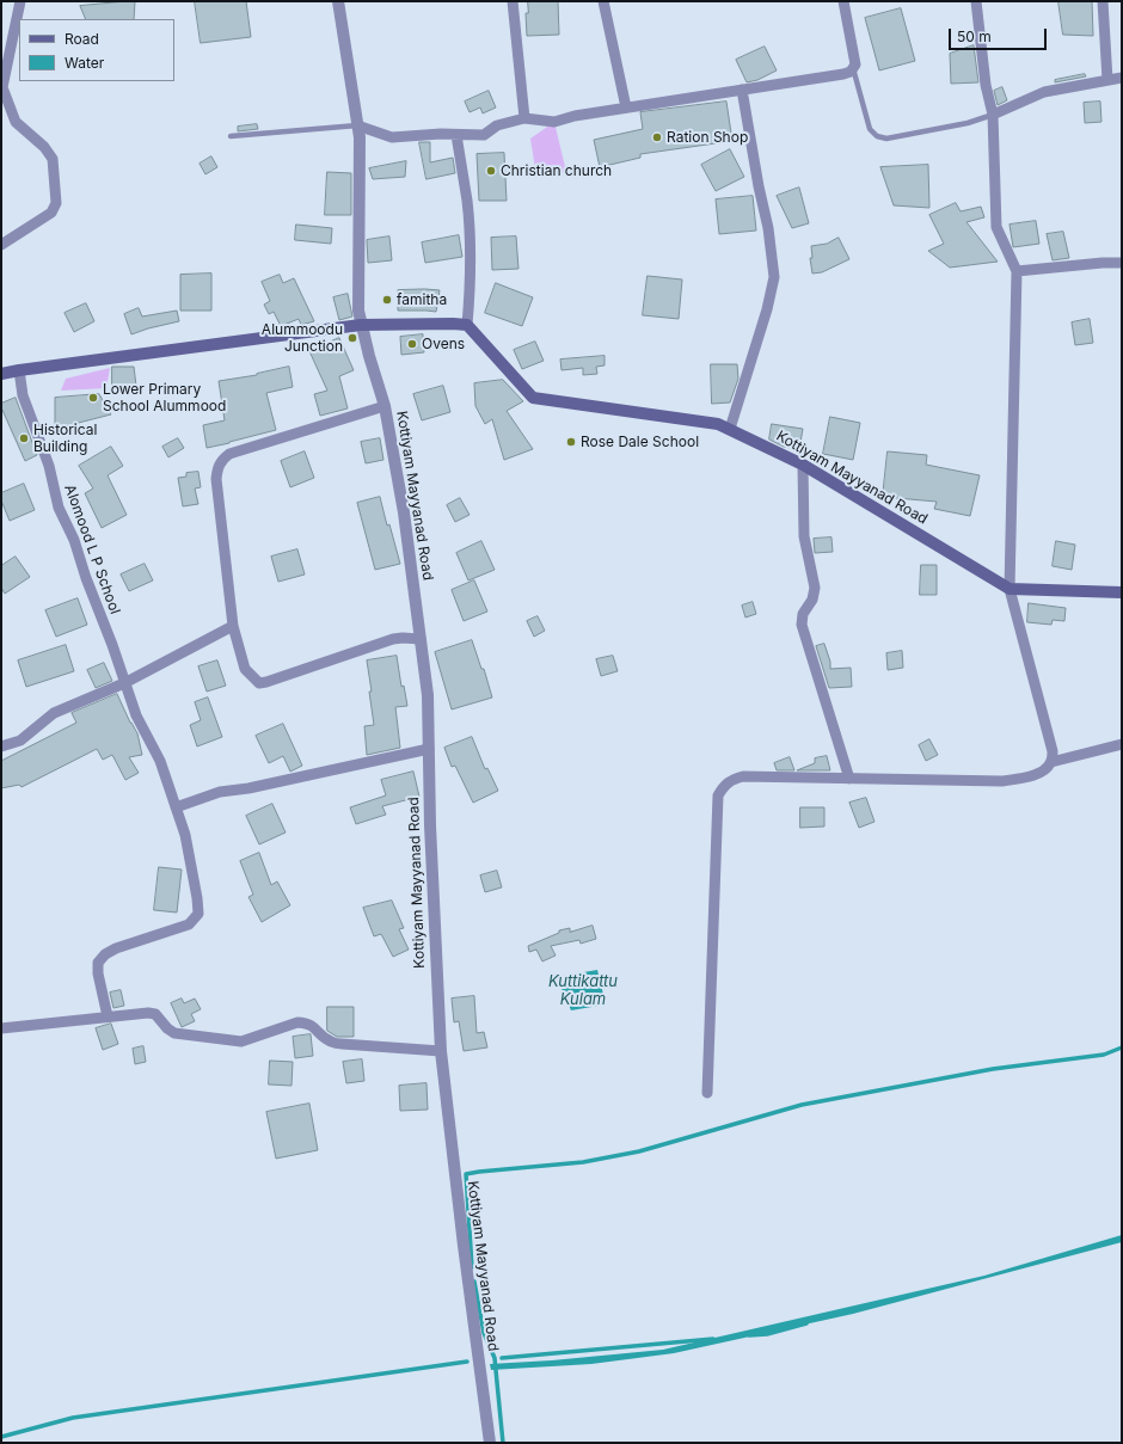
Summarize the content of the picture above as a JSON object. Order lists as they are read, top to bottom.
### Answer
{
  "streets": {
    "main road": ["Kottiyam Mayyanad Road"],
    "street": ["Alomood L P School"]
  },
  "water": ["Kuttikattu Kulam"],
  "places": [
    "Ration Shop",
    "Christian church",
    "famitha",
    "Alummoodu Junction",
    "Ovens",
    "Lower Primary School Alummood",
    "Historical Building",
    "Rose Dale School"
  ],
  "legend": ["Road", "Water"],
  "scale_bar": "50 m"
}
